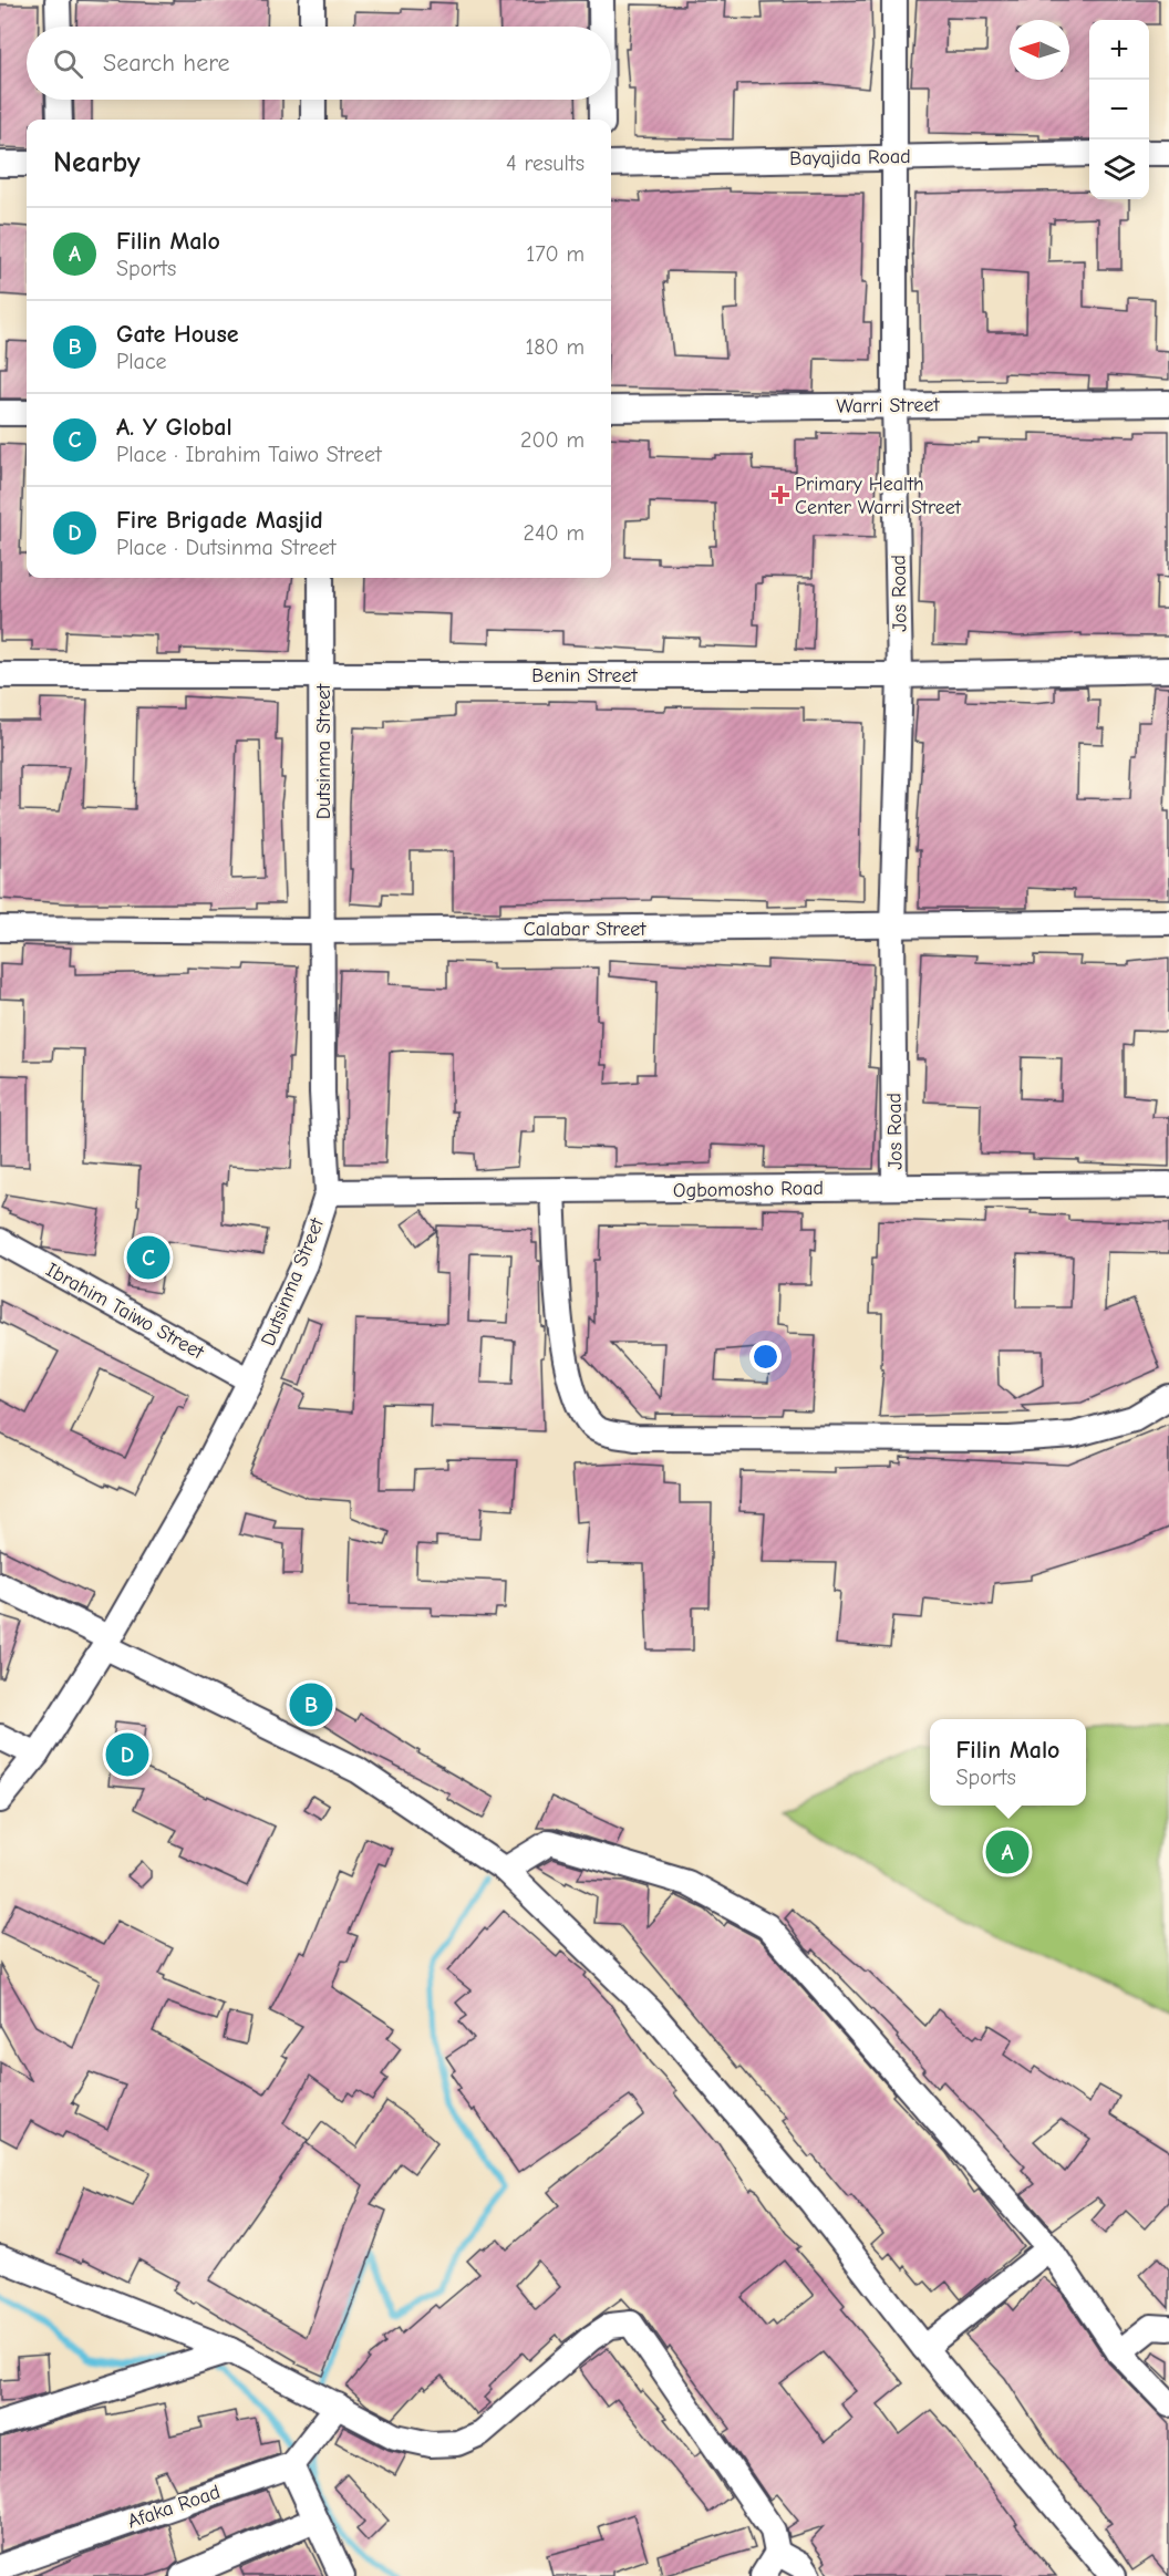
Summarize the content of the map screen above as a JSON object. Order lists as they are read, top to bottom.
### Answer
{
  "streets": {
    "street": [
      "Bayajida Road",
      "Warri Street",
      "Jos Road",
      "Benin Street",
      "Dutsinma Street",
      "Calabar Street",
      "Ogbomosho Road",
      "Ibrahim Taiwo Street",
      "Afaka Road"
    ]
  },
  "crossings": [
    ["Bayajida Road", "Jos Road"],
    ["Warri Street", "Jos Road"],
    ["Jos Road", "Benin Street"],
    ["Jos Road", "Calabar Street"],
    ["Jos Road", "Ogbomosho Road"],
    ["Benin Street", "Dutsinma Street"],
    ["Dutsinma Street", "Calabar Street"],
    ["Dutsinma Street", "Ogbomosho Road"],
    ["Dutsinma Street", "Ibrahim Taiwo Street"]
  ],
  "places": {
    "health": ["Primary Health Center Warri Street"]
  },
  "north": "left",
  "page": {
    "map_buttons": ["+", "−"],
    "search": "Search here",
    "heading": ["Nearby", "4 results"],
    "list": [
      {
        "mark": "A",
        "name": "Filin Malo",
        "note": "Sports",
        "value": "170 m"
      },
      {
        "mark": "B",
        "name": "Gate House",
        "note": "Place",
        "value": "180 m"
      },
      {
        "mark": "C",
        "name": "A. Y Global",
        "note": "Place · Ibrahim Taiwo Street",
        "value": "200 m"
      },
      {
        "mark": "D",
        "name": "Fire Brigade Masjid",
        "note": "Place · Dutsinma Street",
        "value": "240 m"
      }
    ],
    "pins": [
      "C",
      "B",
      "D",
      "A"
    ],
    "popup": ["Filin Malo", "Sports"]
  }
}
